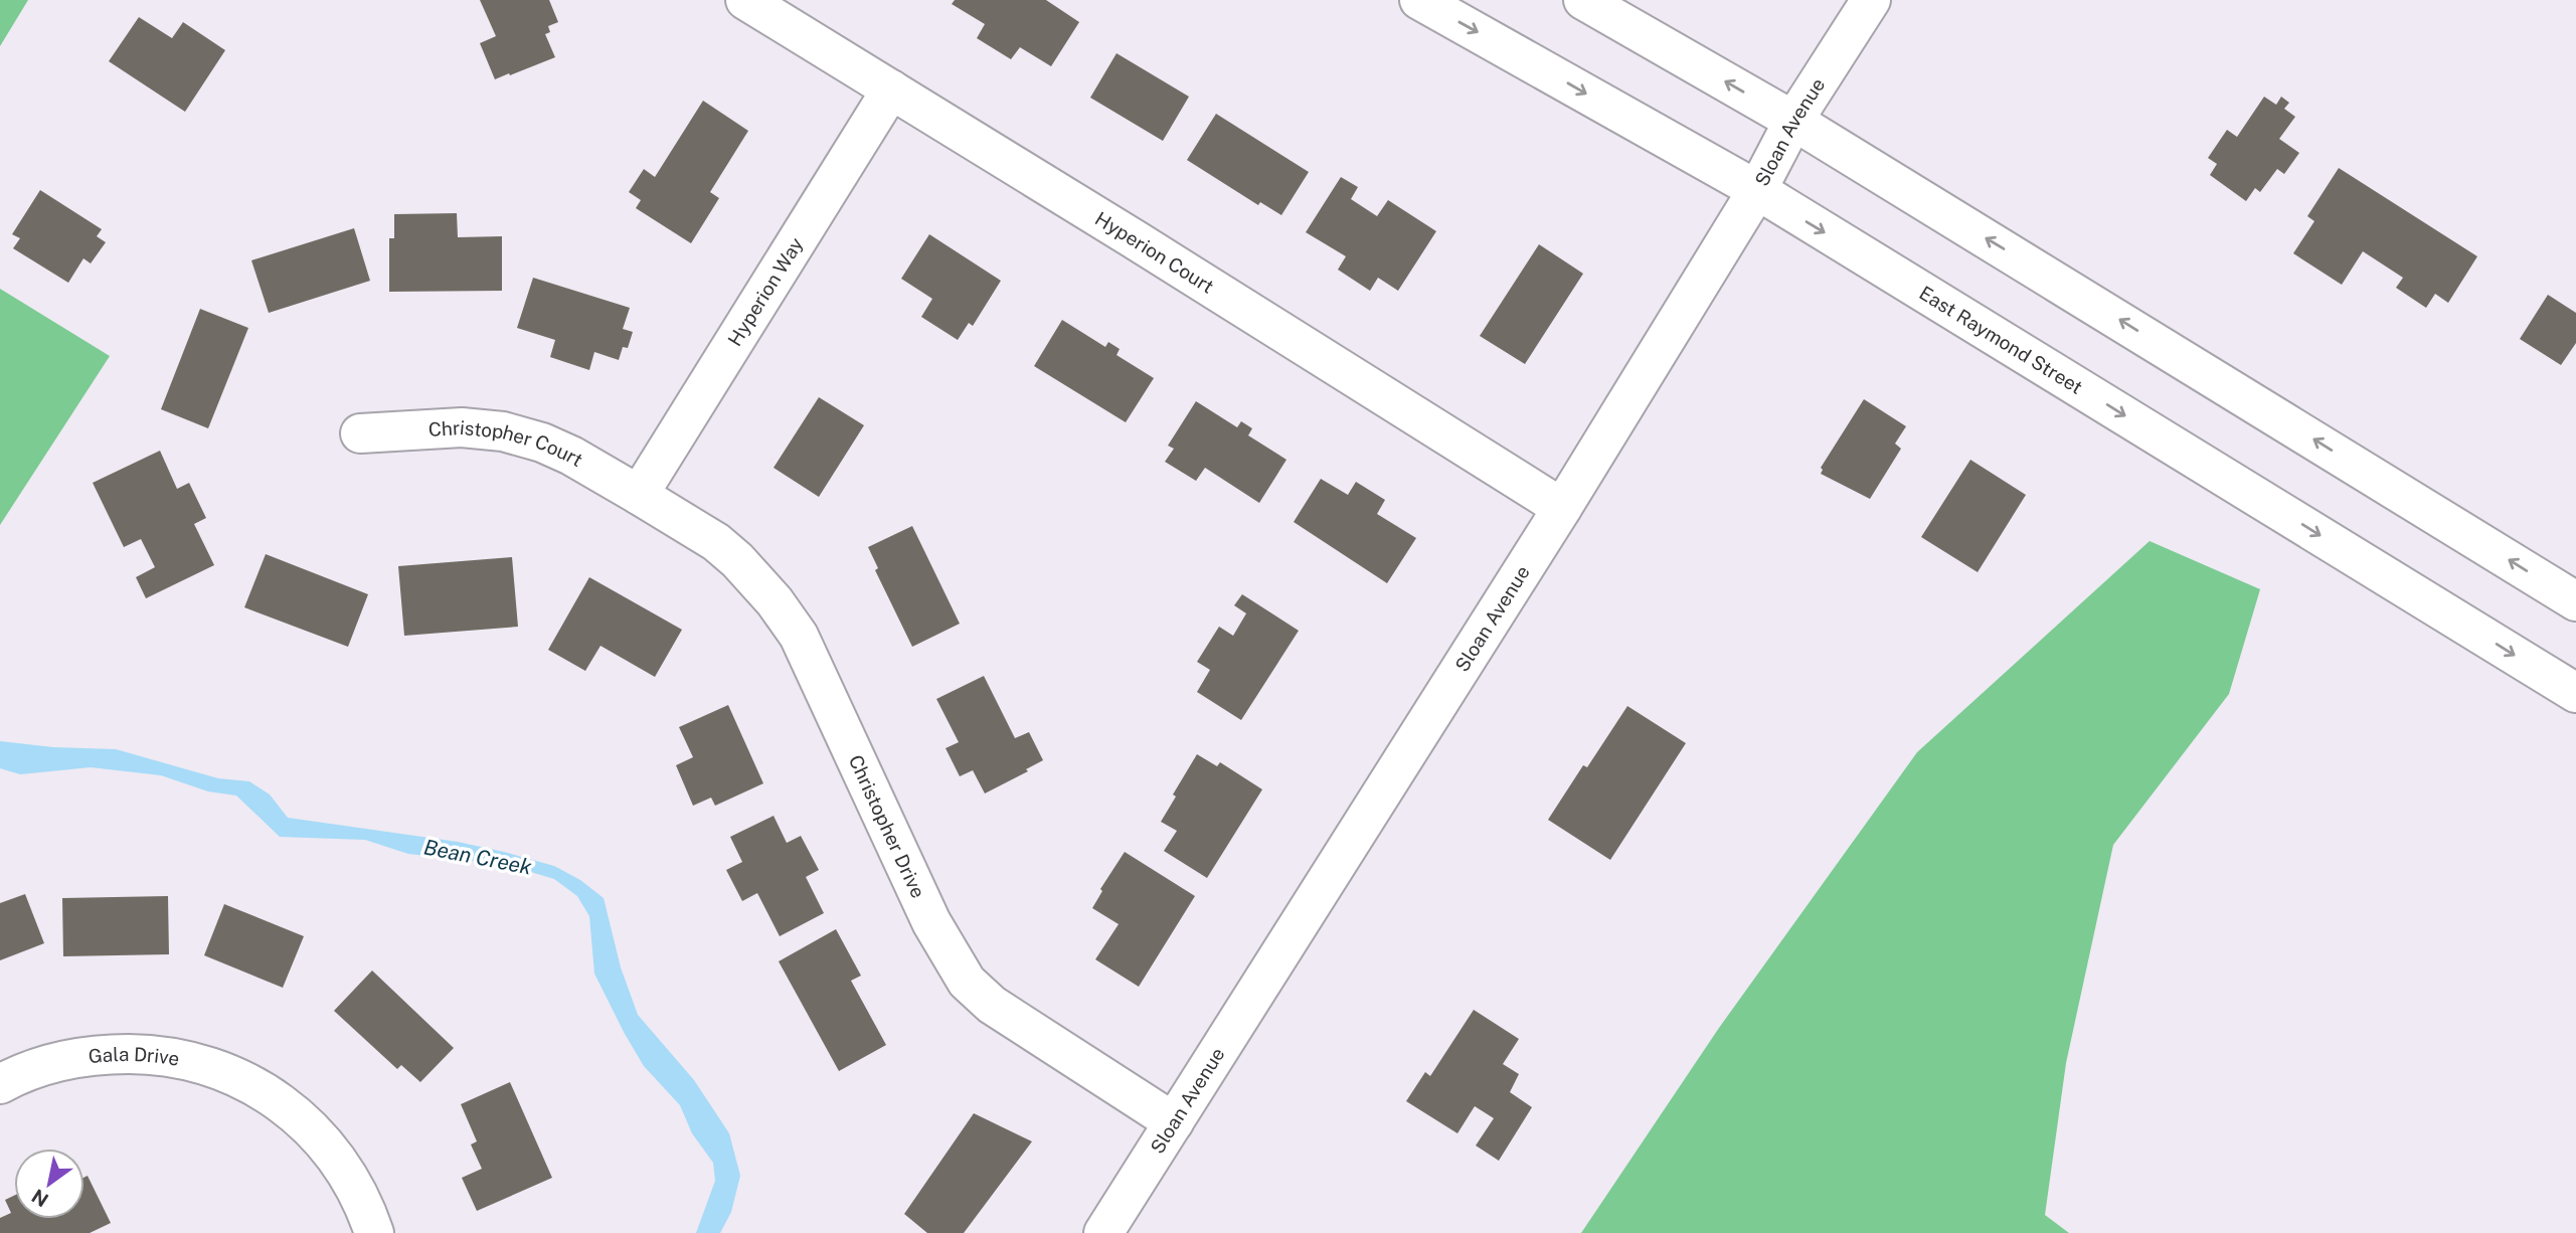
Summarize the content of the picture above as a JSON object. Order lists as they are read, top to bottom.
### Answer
{
  "streets": {
    "street": [
      "Sloan Avenue",
      "Hyperion Court",
      "Hyperion Way",
      "East Raymond Street",
      "Christopher Court",
      "Christopher Drive",
      "Gala Drive"
    ]
  },
  "crossings": [
    ["Sloan Avenue", "Hyperion Court"],
    ["Sloan Avenue", "East Raymond Street"],
    ["Sloan Avenue", "Christopher Drive"],
    ["Hyperion Court", "Hyperion Way"],
    ["Hyperion Way", "Christopher Court"],
    ["Hyperion Way", "Christopher Drive"],
    ["Christopher Court", "Christopher Drive"]
  ],
  "water": ["Bean Creek"],
  "north": "bottom left"
}
